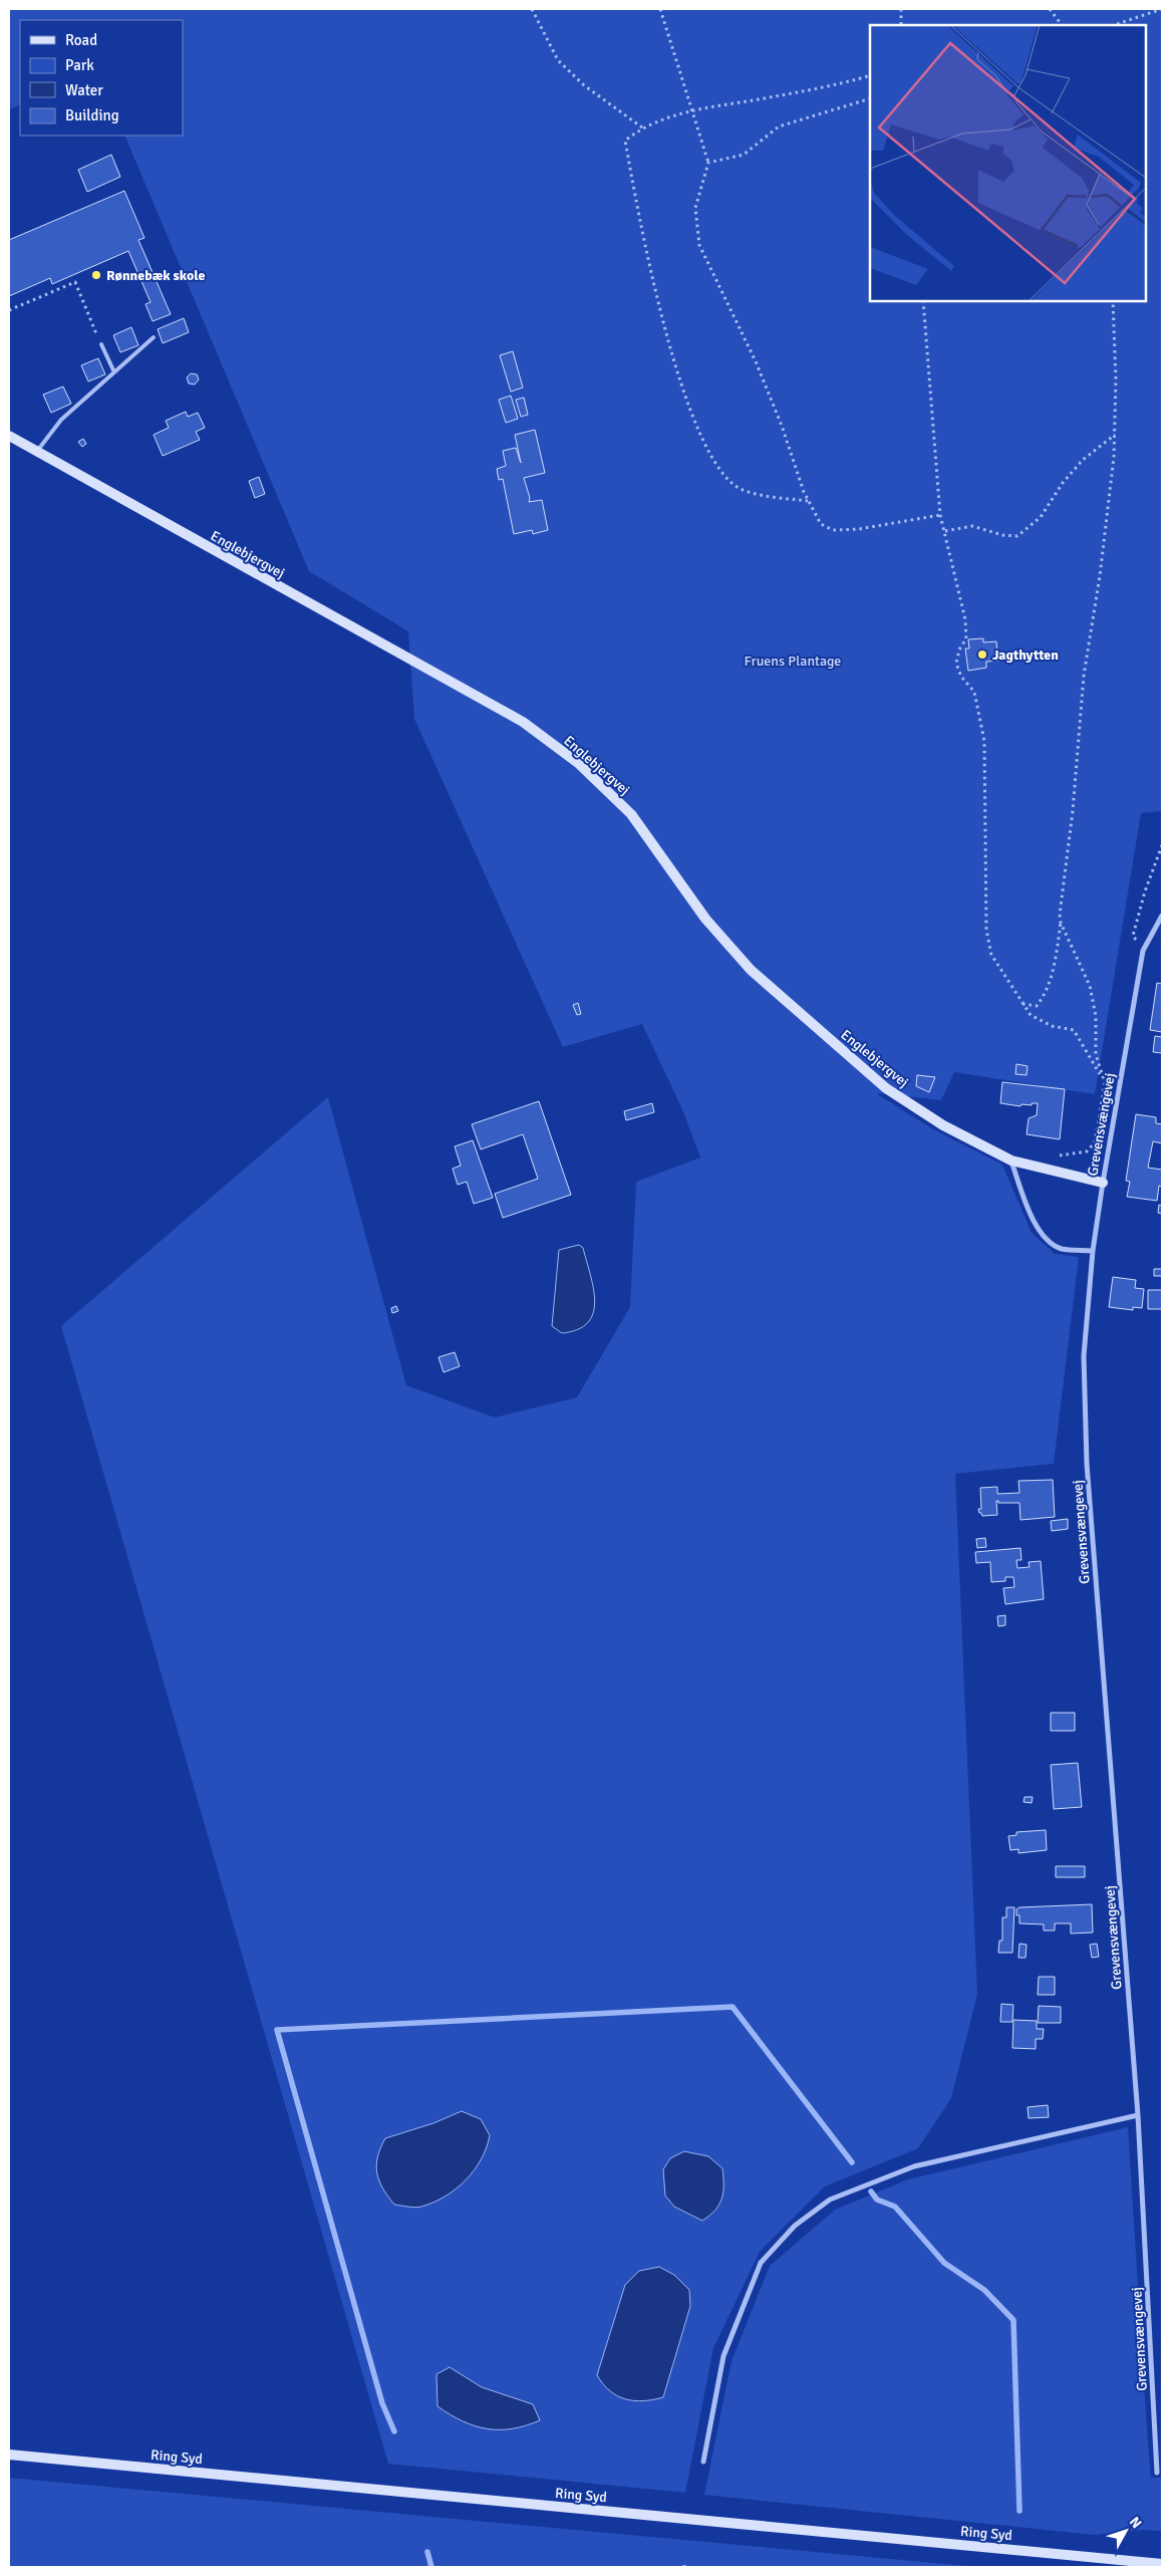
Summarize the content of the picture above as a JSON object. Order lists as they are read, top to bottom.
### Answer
{
  "streets": {
    "street": ["Englebjergvej", "Grevensvængevej", "Ring Syd"]
  },
  "crossings": [
    ["Englebjergvej", "Grevensvængevej"]
  ],
  "parks": ["Fruens Plantage"],
  "places": ["Rønnebæk skole", "Jagthytten"],
  "legend": [
    "Road",
    "Park",
    "Water",
    "Building"
  ],
  "north": "top right"
}
